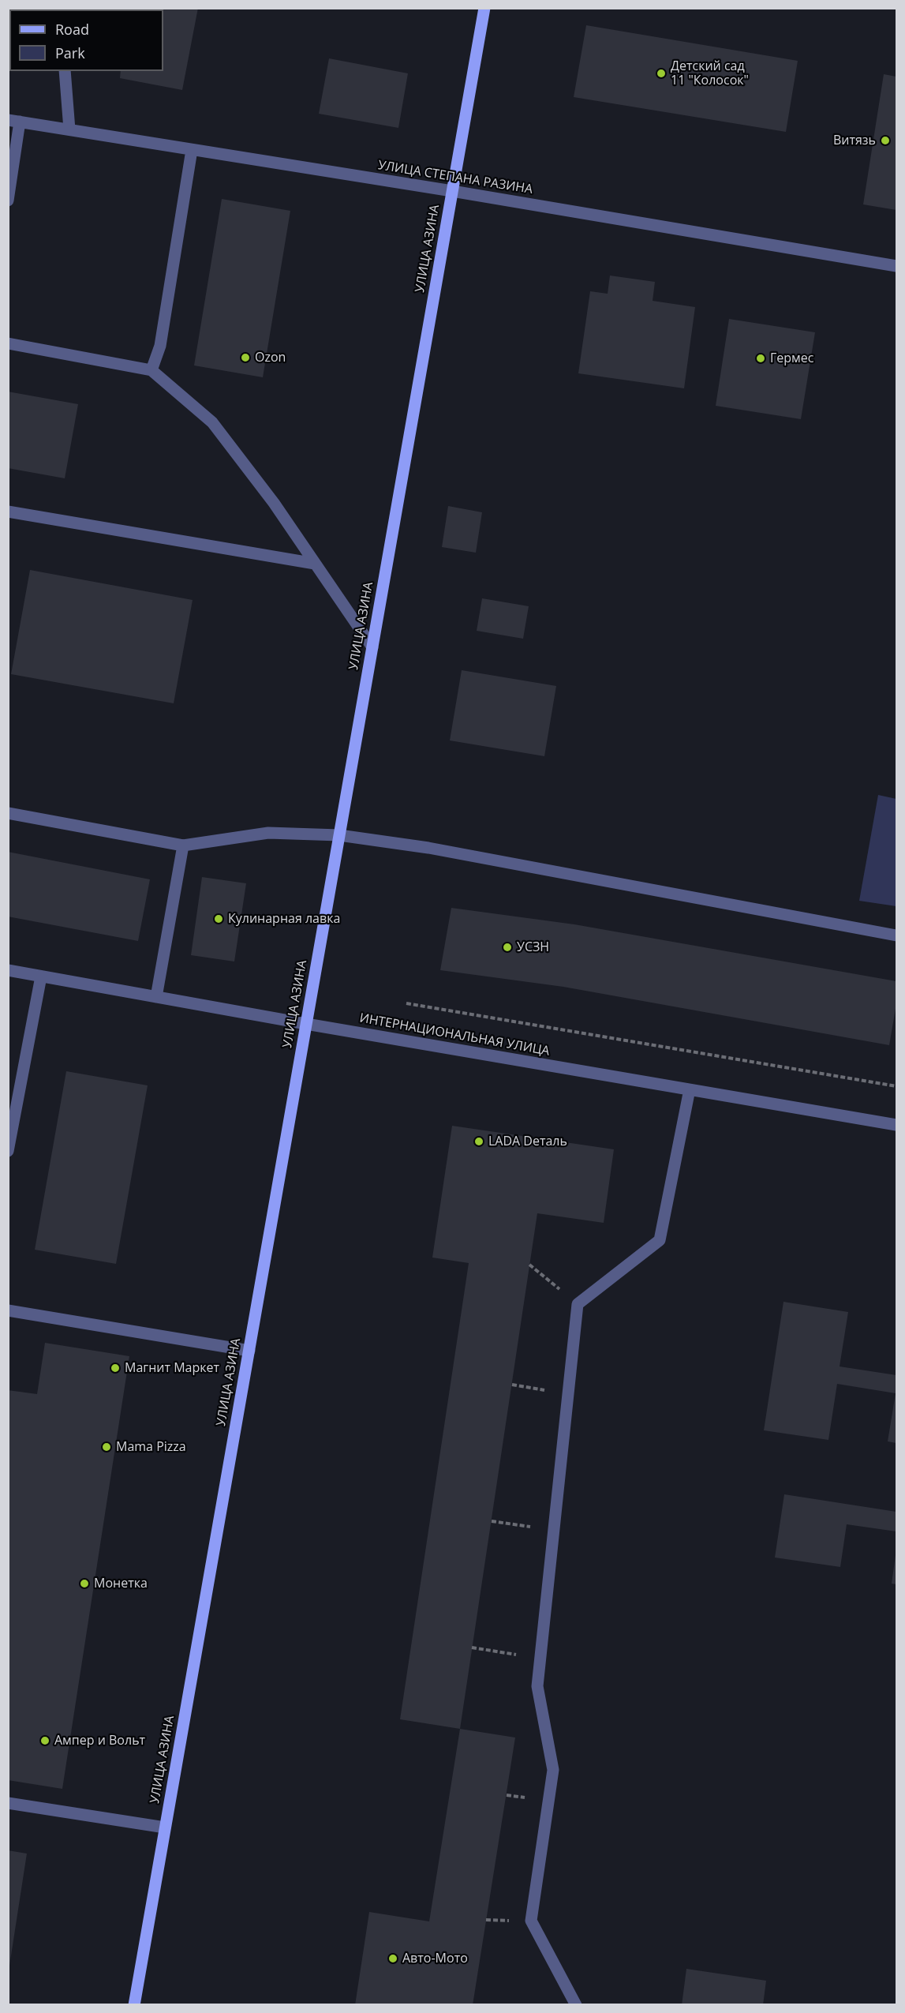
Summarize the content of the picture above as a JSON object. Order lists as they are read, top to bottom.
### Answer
{
  "streets": {
    "main road": ["УЛИЦА АЗИНА"],
    "street": ["УЛИЦА СТЕПАНА РАЗИНА", "ИНТЕРНАЦИОНАЛЬНАЯ УЛИЦА"]
  },
  "crossings": [
    ["УЛИЦА СТЕПАНА РАЗИНА", "УЛИЦА АЗИНА"],
    ["УЛИЦА АЗИНА", "ИНТЕРНАЦИОНАЛЬНАЯ УЛИЦА"]
  ],
  "places": [
    "Детский сад 11 \"Колосок\"",
    "Витязь",
    "Ozon",
    "Гермес",
    "Кулинарная лавка",
    "УСЗН",
    "LADA Dеталь",
    "Магнит Маркет",
    "Mama Pizza",
    "Монетка",
    "Ампер и Вольт",
    "Авто-Мото"
  ],
  "legend": ["Road", "Park"]
}
